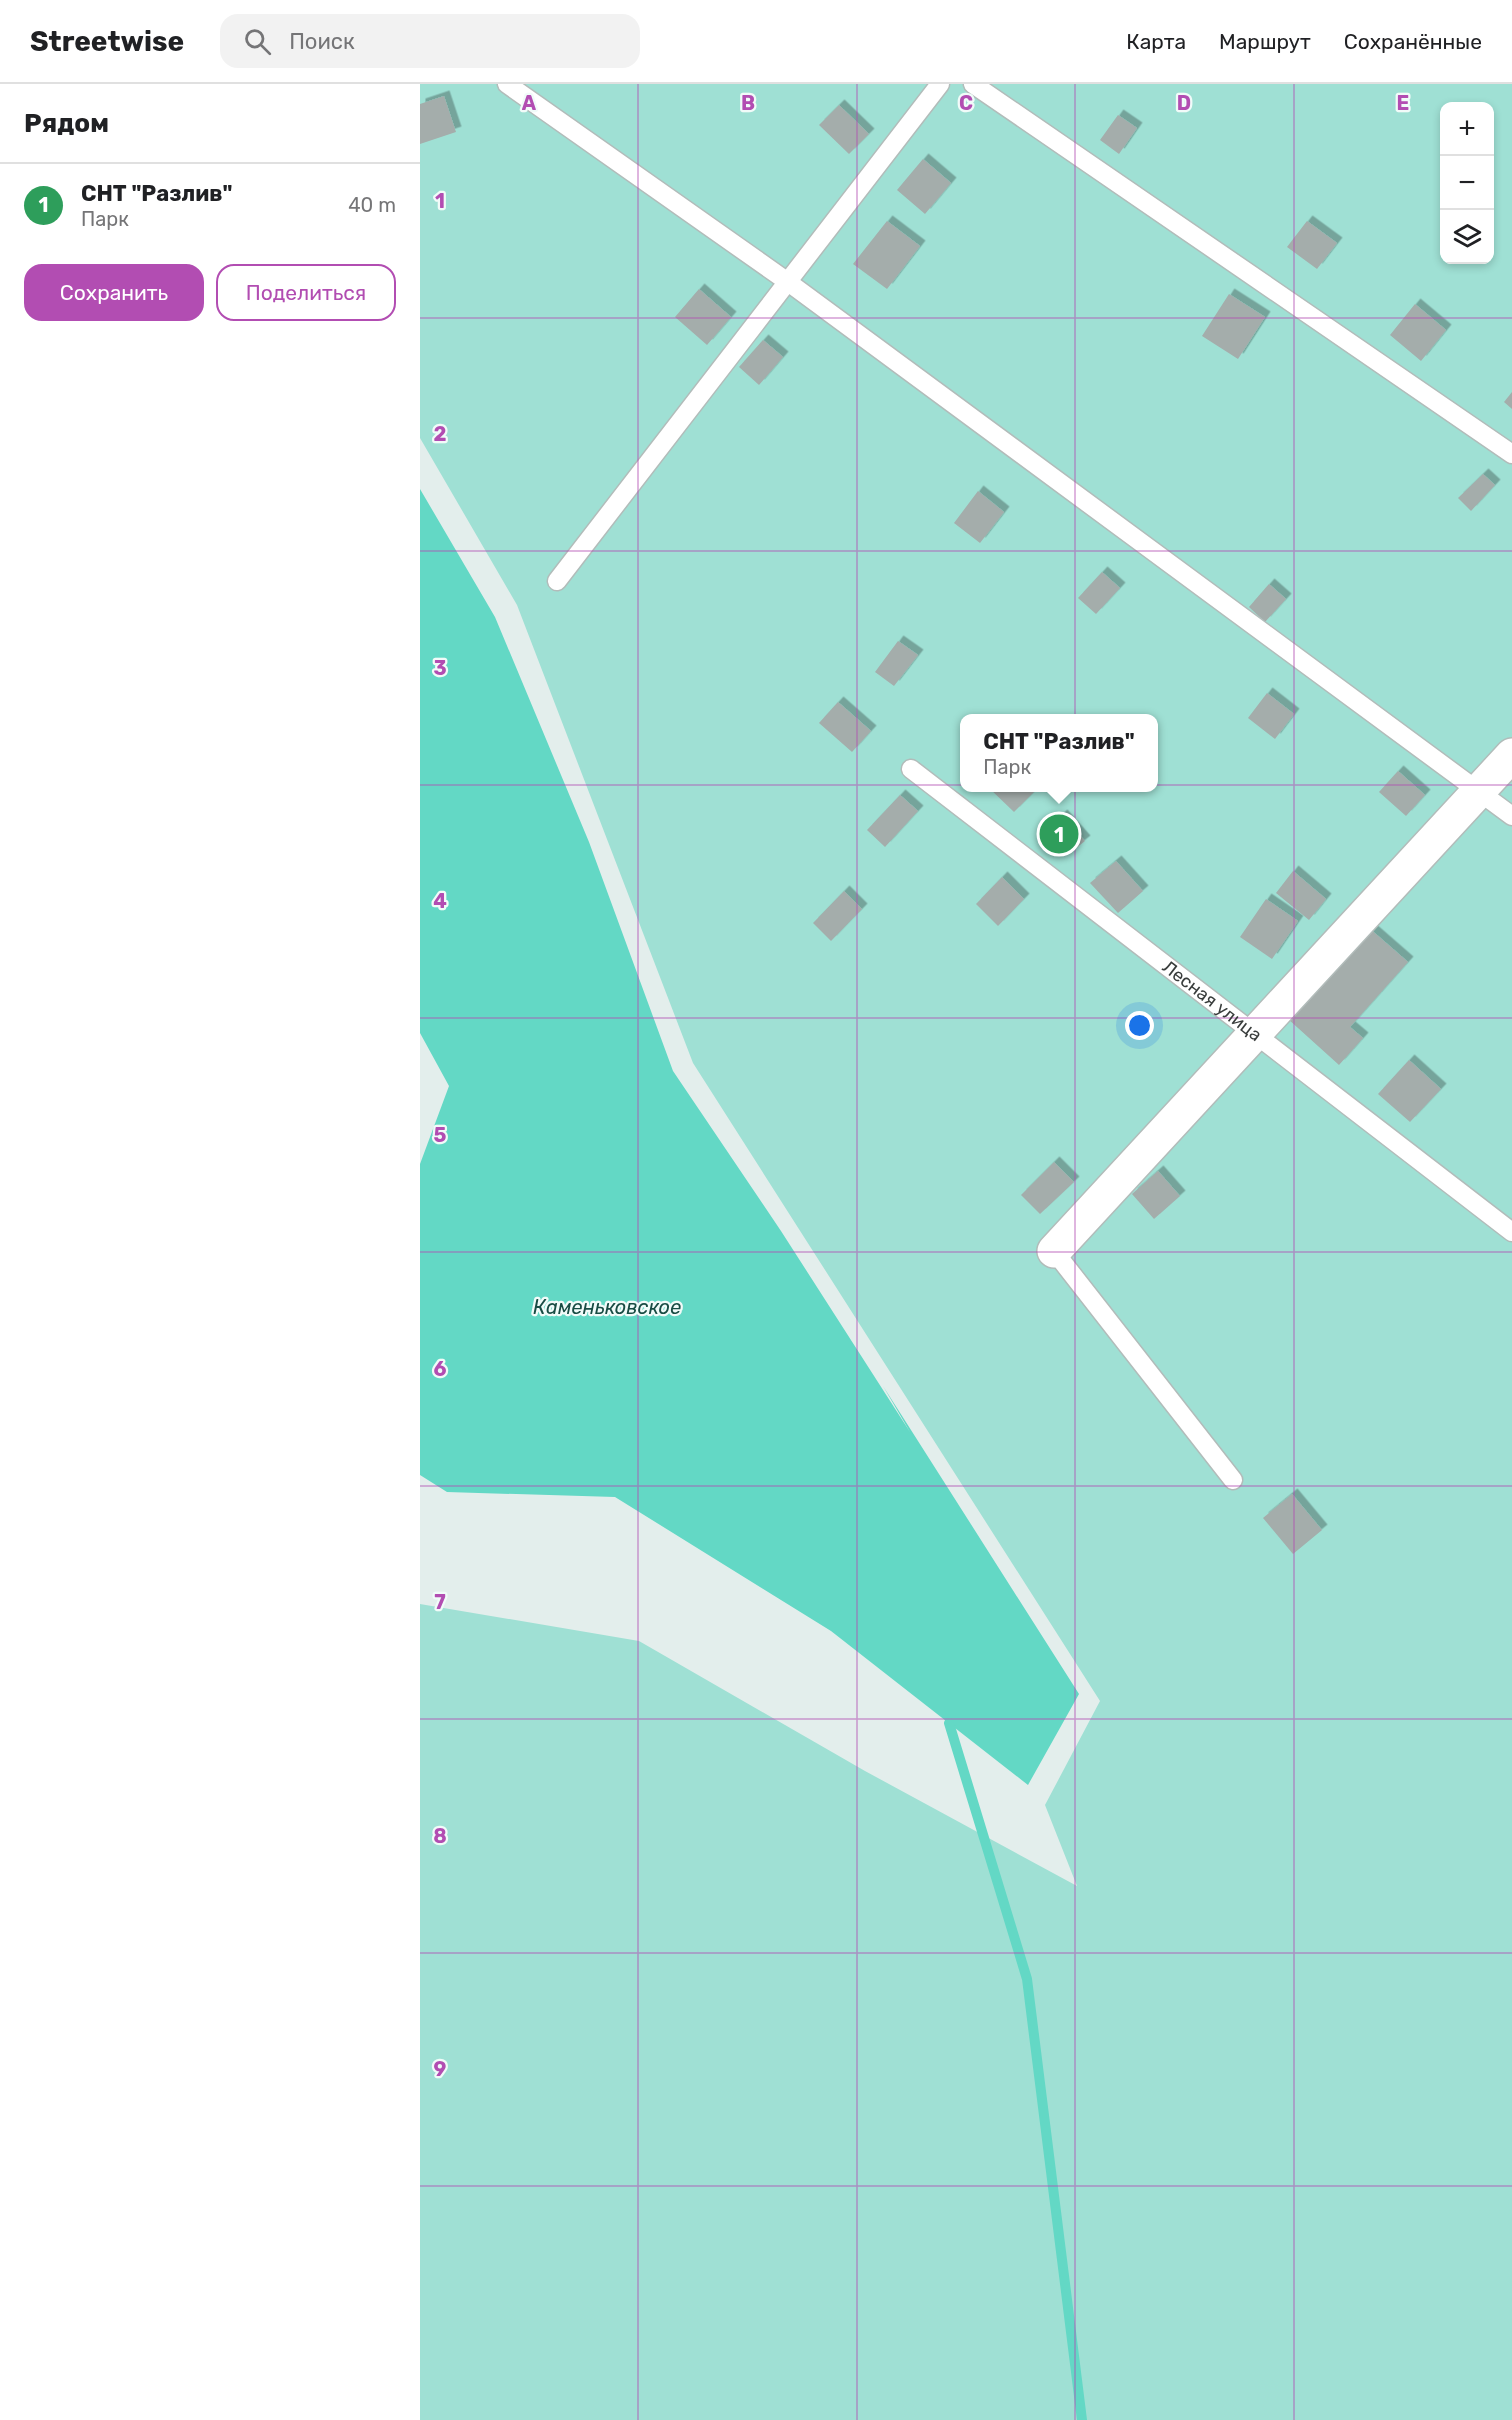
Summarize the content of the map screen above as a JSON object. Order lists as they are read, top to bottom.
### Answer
{
  "streets": {
    "lane": ["Лесная улица"]
  },
  "water": ["Каменьковское"],
  "page": {
    "header": "Streetwise",
    "search": "Поиск",
    "nav": ["Карта", "Маршрут", "Сохранённые"],
    "heading": "Рядом",
    "map_buttons": ["+", "−"],
    "list": [
      {
        "mark": "1",
        "name": "СНТ \"Разлив\"",
        "note": "Парк",
        "value": "40 m"
      }
    ],
    "buttons": ["Сохранить", "Поделиться"],
    "popup": ["СНТ \"Разлив\"", "Парк"],
    "pins": "1"
  },
  "grid": {
    "columns": [
      "A",
      "B",
      "C",
      "D",
      "E"
    ],
    "rows": [
      "1",
      "2",
      "3",
      "4",
      "5",
      "6",
      "7",
      "8",
      "9"
    ]
  }
}
